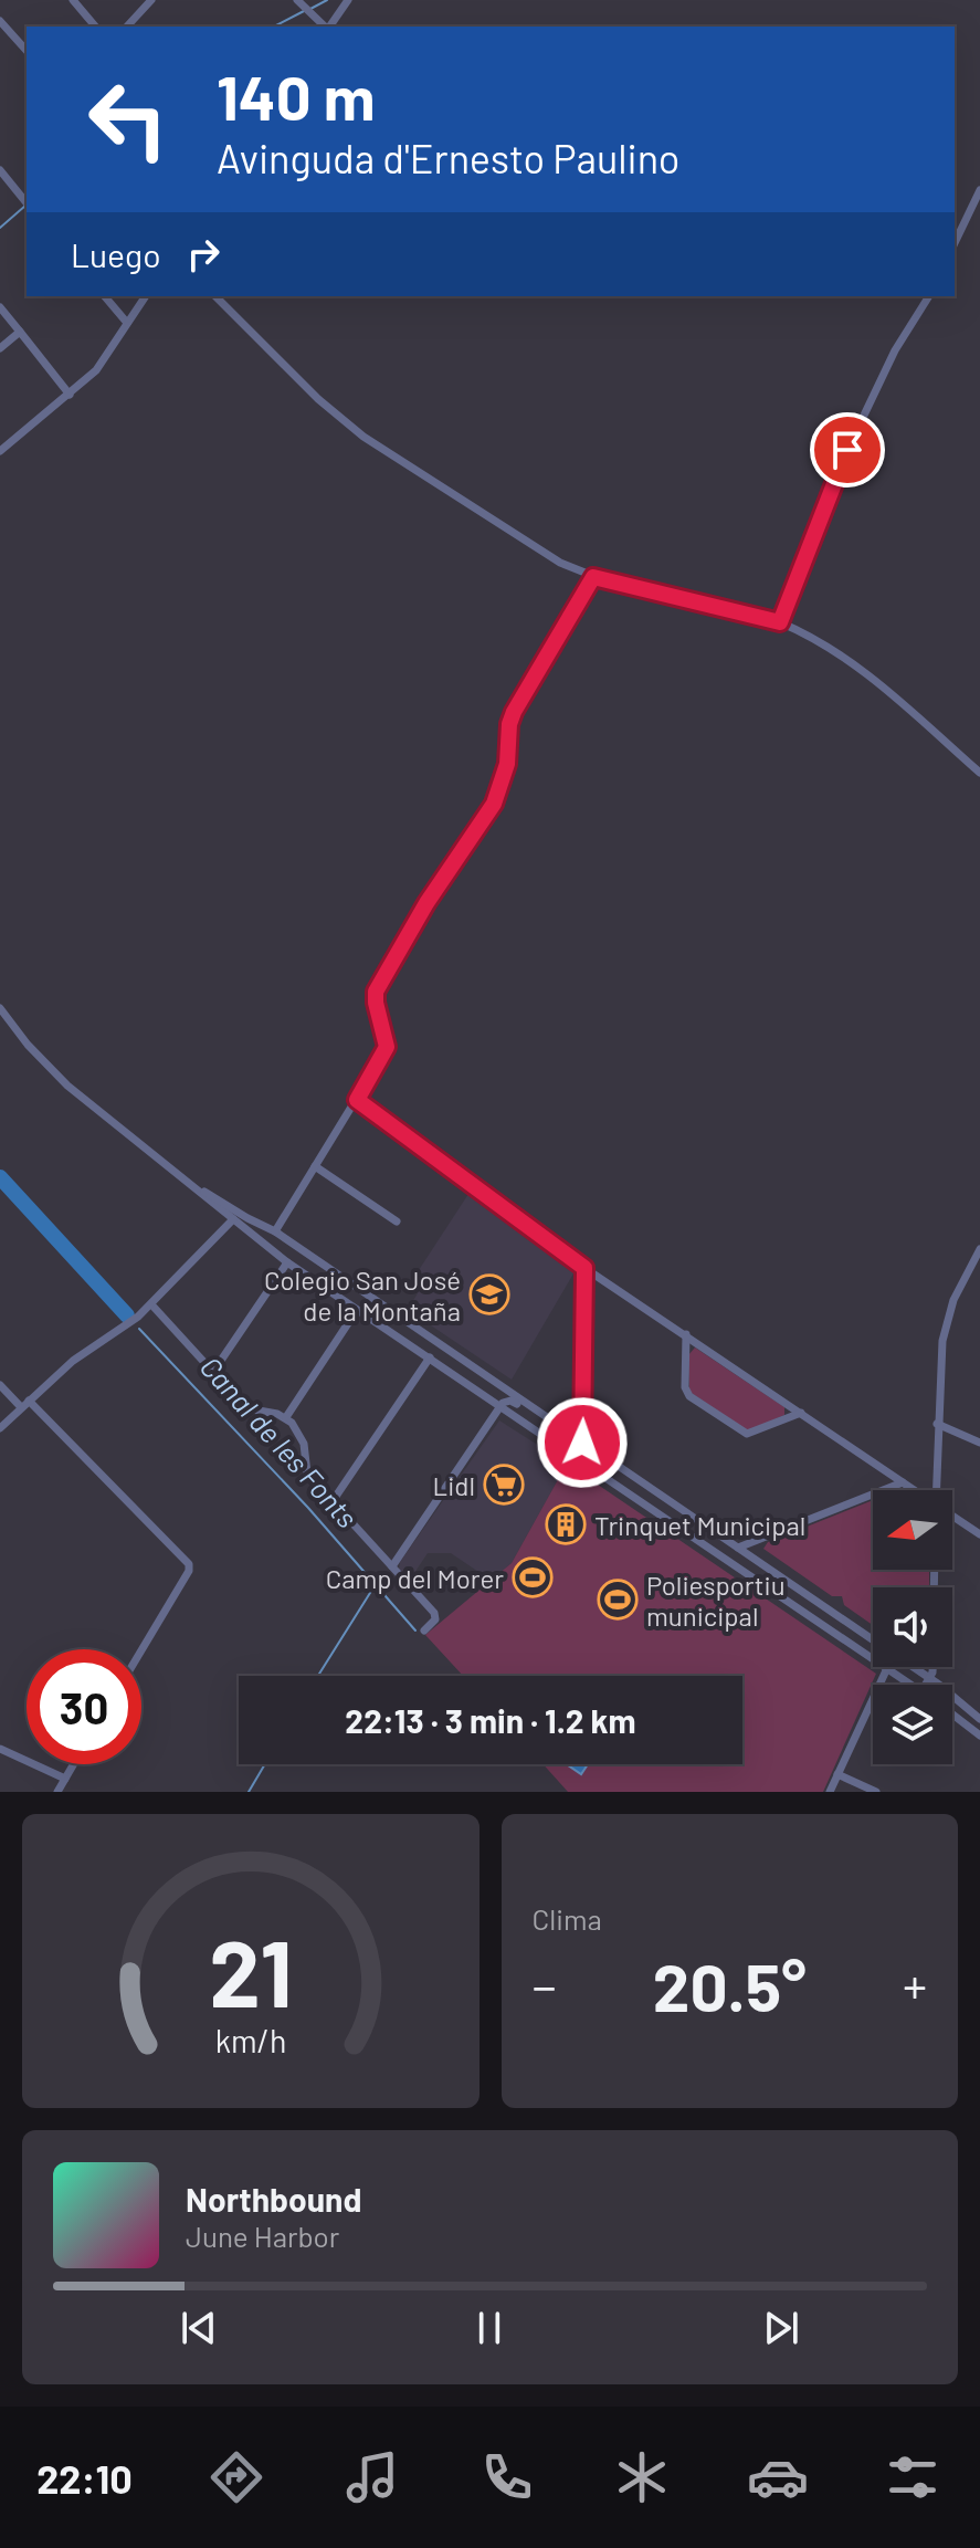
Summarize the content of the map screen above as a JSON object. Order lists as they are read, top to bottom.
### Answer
{
  "water": ["Canal de les Fonts"],
  "places": {
    "school or university": ["Colegio San José de la Montaña"],
    "supermarket": ["Lidl"],
    "building": ["Trinquet Municipal"],
    "sports": ["Camp del Morer", "Poliesportiu municipal"]
  },
  "north": "left",
  "page": {
    "turn": ["140 m", "Avinguda d'Ernesto Paulino"],
    "then": "Luego",
    "limit": "30",
    "trip": "22:13 · 3 min · 1.2 km",
    "tile": "Clima",
    "heat": ["−", "20.5°", "+"],
    "song": ["Northbound", "June Harbor"],
    "tabs": "22:10",
    "gauge": ["21", "km/h"]
  }
}
